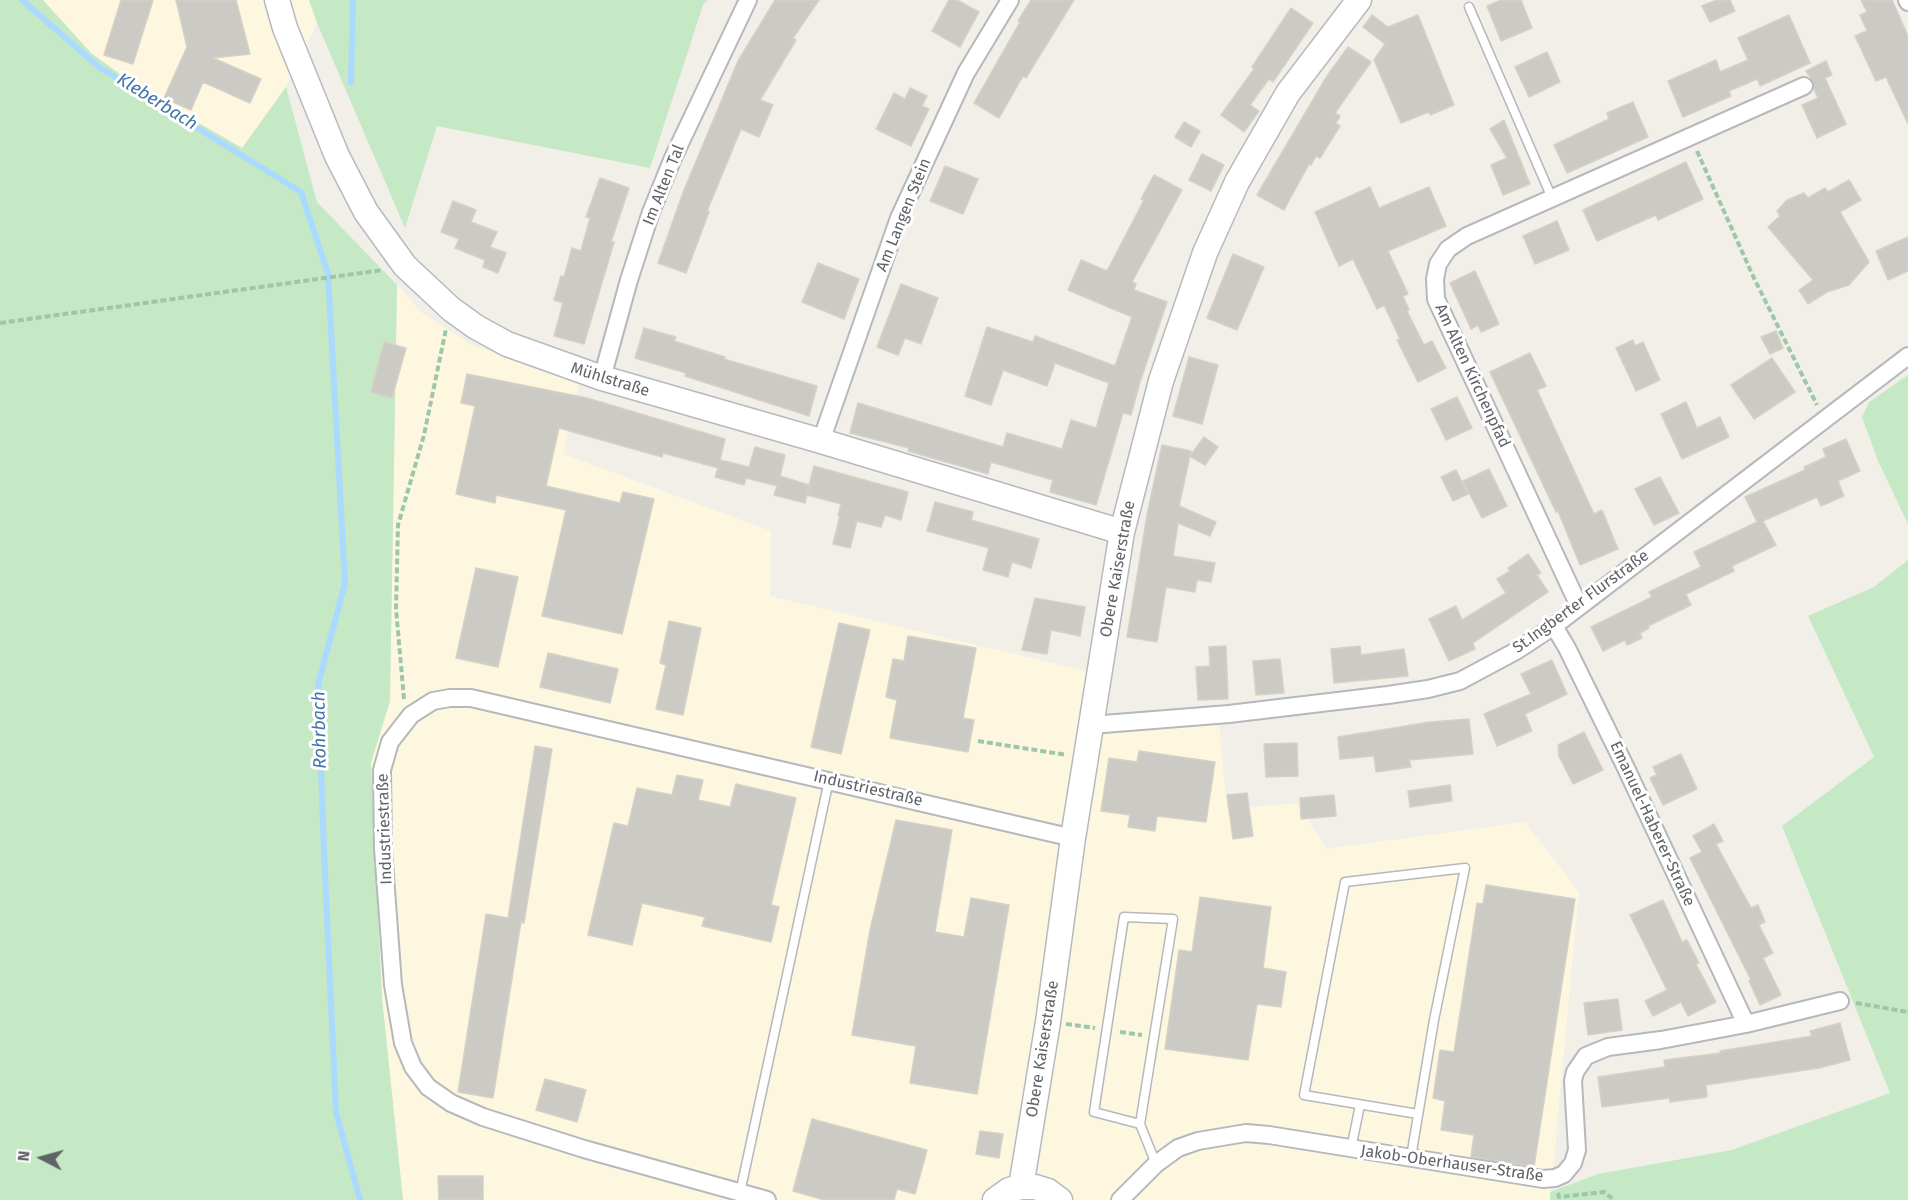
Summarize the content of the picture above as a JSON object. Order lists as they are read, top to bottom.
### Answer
{
  "streets": {
    "main road": ["Mühlstraße", "Obere Kaiserstraße"],
    "street": [
      "Im Alten Tal",
      "Am Langen Stein",
      "Am Alten Kirchenpfad",
      "St.Ingberter Flurstraße",
      "Industriestraße",
      "Emanuel-Haberer-Straße",
      "Jakob-Oberhauser-Straße"
    ]
  },
  "crossings": [
    ["Im Alten Tal", "Mühlstraße"],
    ["Am Langen Stein", "Mühlstraße"],
    ["Am Alten Kirchenpfad", "St.Ingberter Flurstraße"],
    ["Mühlstraße", "Obere Kaiserstraße"],
    ["Obere Kaiserstraße", "St.Ingberter Flurstraße"],
    ["Obere Kaiserstraße", "Industriestraße"],
    ["St.Ingberter Flurstraße", "Emanuel-Haberer-Straße"],
    ["Emanuel-Haberer-Straße", "Jakob-Oberhauser-Straße"]
  ],
  "water": ["Kleberbach", "Rohrbach"],
  "north": "left"
}
